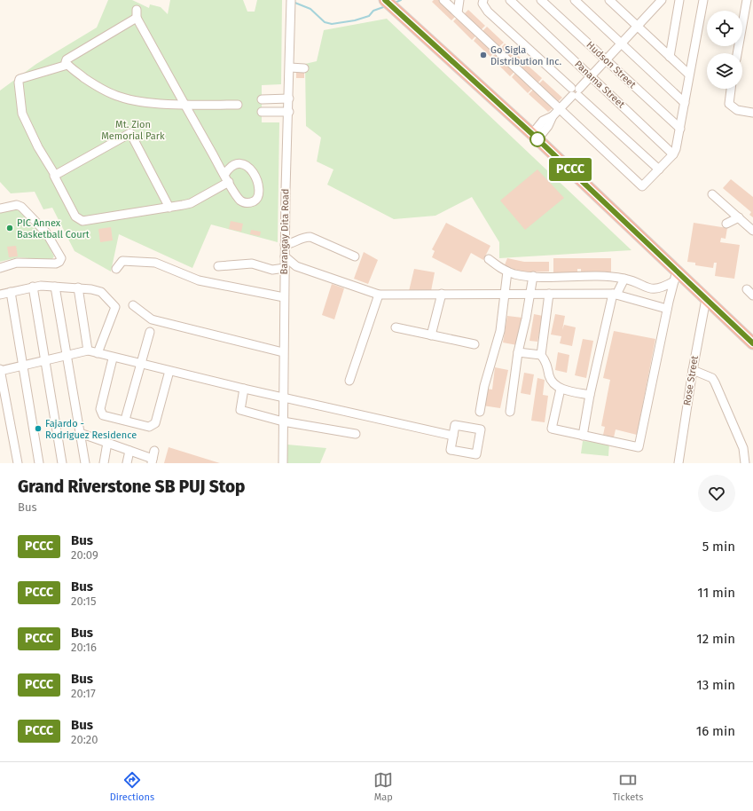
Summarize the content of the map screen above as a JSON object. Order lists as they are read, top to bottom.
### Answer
{
  "streets": {
    "street": [
      "Hudson Street",
      "Panama Street",
      "Barangay Dita Road",
      "Rose Street"
    ]
  },
  "parks": ["Mt. Zion Memorial Park"],
  "places": ["Go Sigla Distribution Inc.", "PIC Annex Basketball Court", "Fajardo - Rodriguez Residence"],
  "lines": ["bus line PCCC"],
  "page": {
    "on_map": "PCCC",
    "heading": ["Grand Riverstone SB PUJ Stop", "Bus"],
    "list": [
      {
        "mark": "PCCC",
        "name": "Bus",
        "note": "20:09",
        "value": "5 min"
      },
      {
        "mark": "PCCC",
        "name": "Bus",
        "note": "20:15",
        "value": "11 min"
      },
      {
        "mark": "PCCC",
        "name": "Bus",
        "note": "20:16",
        "value": "12 min"
      },
      {
        "mark": "PCCC",
        "name": "Bus",
        "note": "20:17",
        "value": "13 min"
      },
      {
        "mark": "PCCC",
        "name": "Bus",
        "note": "20:20",
        "value": "16 min"
      }
    ],
    "tabs": ["Directions", "Map", "Tickets"]
  }
}
